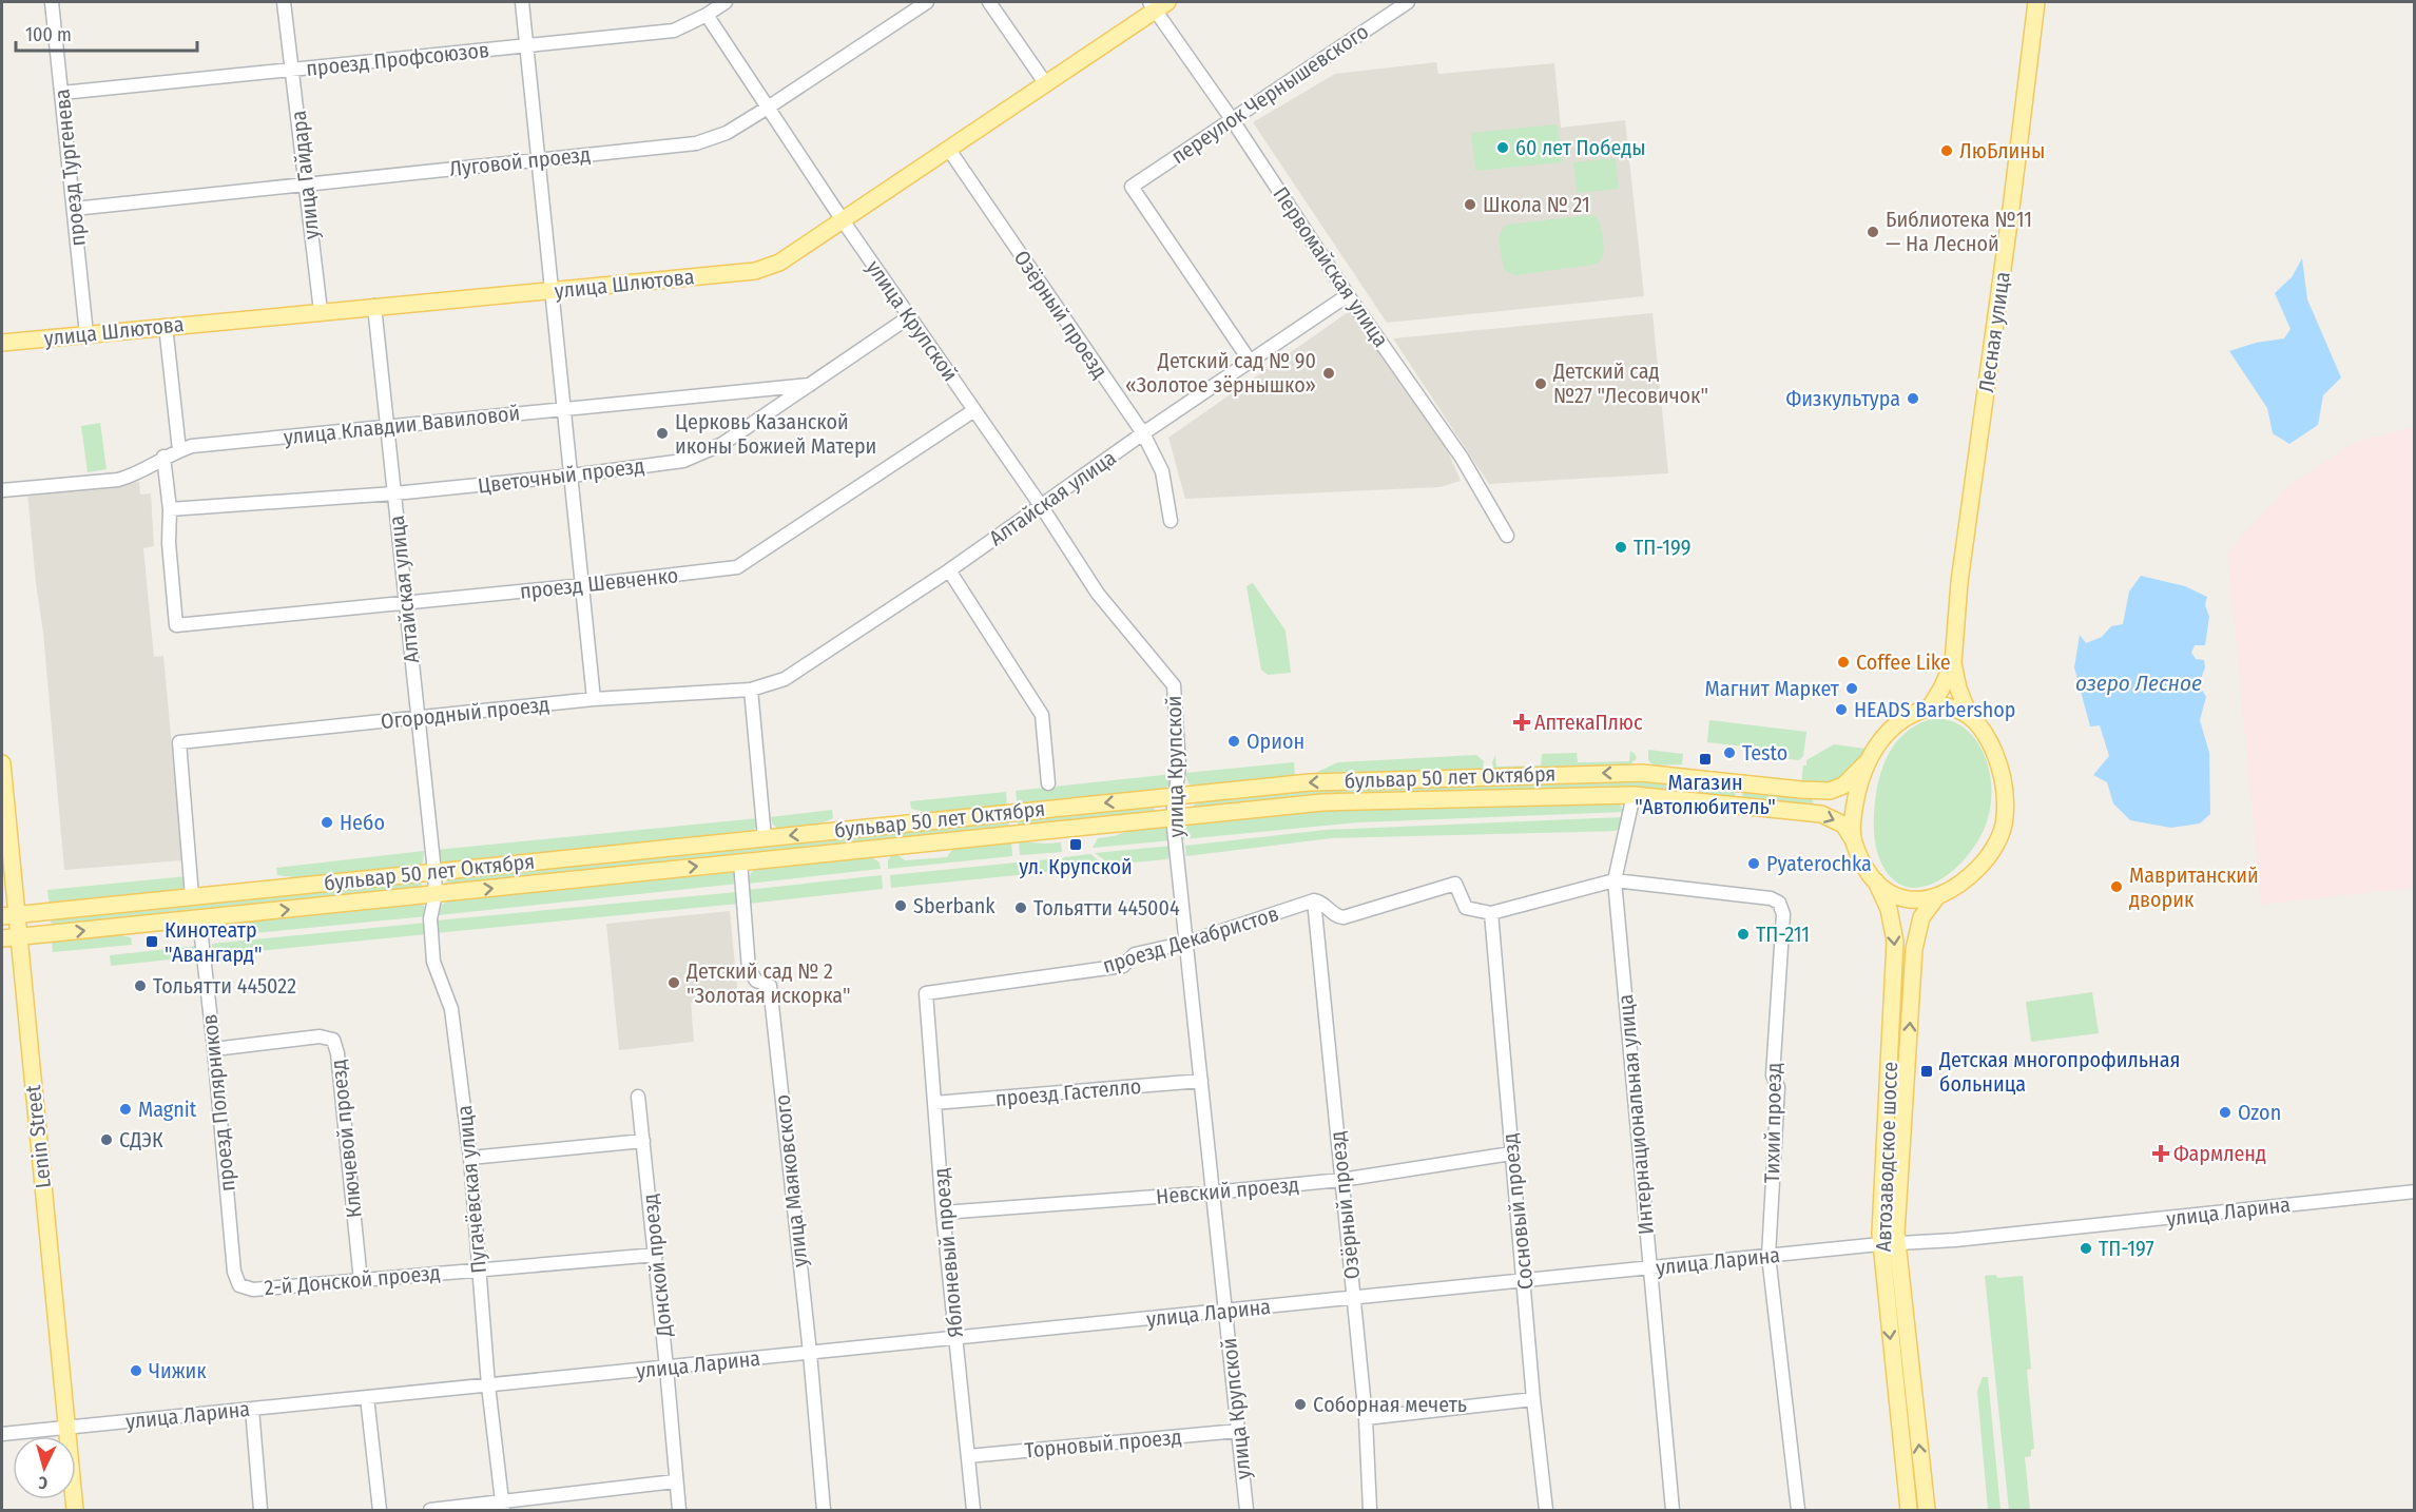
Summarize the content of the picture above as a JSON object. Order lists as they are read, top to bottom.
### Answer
{
  "streets": {
    "main road": [
      "улица Шлютова",
      "Лесная улица",
      "бульвар 50 лет Октября",
      "Lenin Street",
      "Автозаводское шоссе"
    ],
    "street": [
      "проезд Профсоюзов",
      "переулок Чернышевского",
      "Луговой проезд",
      "проезд Тургенева",
      "улица Гайдара",
      "Первомайская улица",
      "Озёрный проезд",
      "улица Крупской",
      "улица Клавдии Вавиловой",
      "Цветочный проезд",
      "Алтайская улица",
      "проезд Шевченко",
      "Огородный проезд",
      "проезд Декабристов",
      "проезд Гастелло",
      "проезд Полярников",
      "Интернациональная улица",
      "Тихий проезд",
      "Ключевой проезд",
      "улица Маяковского",
      "Пугачёвская улица",
      "Невский проезд",
      "Сосновый проезд",
      "улица Ларина",
      "Яблоневый проезд",
      "Донской проезд",
      "2-й Донской проезд",
      "Торновый проезд"
    ]
  },
  "crossings": [
    ["проезд Профсоюзов", "проезд Тургенева"],
    ["проезд Профсоюзов", "улица Гайдара"],
    ["проезд Профсоюзов", "улица Крупской"],
    ["переулок Чернышевского", "Первомайская улица"],
    ["переулок Чернышевского", "Алтайская улица"],
    ["Луговой проезд", "проезд Тургенева"],
    ["Луговой проезд", "улица Гайдара"],
    ["Луговой проезд", "улица Крупской"],
    ["проезд Тургенева", "улица Шлютова"],
    ["улица Гайдара", "улица Шлютова"],
    ["Первомайская улица", "улица Шлютова"],
    ["Первомайская улица", "Алтайская улица"],
    ["улица Шлютова", "Озёрный проезд"],
    ["улица Шлютова", "улица Крупской"],
    ["улица Шлютова", "Алтайская улица"],
    ["Озёрный проезд", "Алтайская улица"],
    ["Озёрный проезд", "проезд Декабристов"],
    ["Озёрный проезд", "Невский проезд"],
    ["Озёрный проезд", "улица Ларина"],
    ["улица Крупской", "Цветочный проезд"],
    ["улица Крупской", "Алтайская улица"],
    ["улица Крупской", "проезд Шевченко"],
    ["улица Крупской", "бульвар 50 лет Октября"],
    ["улица Крупской", "проезд Декабристов"],
    ["улица Крупской", "проезд Гастелло"],
    ["улица Крупской", "Невский проезд"],
    ["улица Крупской", "улица Ларина"],
    ["улица Крупской", "Торновый проезд"],
    ["Лесная улица", "бульвар 50 лет Октября"],
    ["Лесная улица", "Автозаводское шоссе"],
    ["улица Клавдии Вавиловой", "Цветочный проезд"],
    ["улица Клавдии Вавиловой", "Алтайская улица"],
    ["Цветочный проезд", "Алтайская улица"],
    ["Цветочный проезд", "проезд Шевченко"],
    ["Алтайская улица", "проезд Шевченко"],
    ["Алтайская улица", "Огородный проезд"],
    ["Алтайская улица", "бульвар 50 лет Октября"],
    ["Алтайская улица", "Пугачёвская улица"],
    ["Огородный проезд", "бульвар 50 лет Октября"],
    ["бульвар 50 лет Октября", "проезд Полярников"],
    ["бульвар 50 лет Октября", "Интернациональная улица"],
    ["бульвар 50 лет Октября", "Lenin Street"],
    ["бульвар 50 лет Октября", "Автозаводское шоссе"],
    ["бульвар 50 лет Октября", "улица Маяковского"],
    ["бульвар 50 лет Октября", "Пугачёвская улица"],
    ["проезд Декабристов", "Яблоневый проезд"],
    ["проезд Гастелло", "Яблоневый проезд"],
    ["проезд Полярников", "Ключевой проезд"],
    ["проезд Полярников", "2-й Донской проезд"],
    ["Интернациональная улица", "Тихий проезд"],
    ["Интернациональная улица", "улица Ларина"],
    ["Тихий проезд", "улица Ларина"],
    ["Lenin Street", "улица Ларина"],
    ["Ключевой проезд", "2-й Донской проезд"],
    ["Автозаводское шоссе", "улица Ларина"],
    ["улица Маяковского", "улица Ларина"],
    ["Пугачёвская улица", "улица Ларина"],
    ["Пугачёвская улица", "2-й Донской проезд"],
    ["Невский проезд", "Сосновый проезд"],
    ["Невский проезд", "Яблоневый проезд"],
    ["Сосновый проезд", "улица Ларина"],
    ["улица Ларина", "Яблоневый проезд"],
    ["улица Ларина", "Донской проезд"],
    ["Яблоневый проезд", "Торновый проезд"],
    ["Донской проезд", "2-й Донской проезд"]
  ],
  "water": ["озеро Лесное"],
  "places": {
    "other": [
      "60 лет Победы",
      "ЛюБлины",
      "Школа № 21",
      "Библиотека №11 — На Лесной",
      "Детский сад № 90 «Золотое зёрнышко»",
      "Детский сад №27 \"Лесовичок\"",
      "Физкультура",
      "Церковь Казанской иконы Божией Матери",
      "ТП-199",
      "Coffee Like",
      "Магнит Маркет",
      "HEADS Barbershop",
      "Орион",
      "Testo",
      "Небо",
      "Pyaterochka",
      "Мавританский дворик",
      "Sberbank",
      "Тольятти 445004",
      "ТП-211",
      "Детский сад № 2 \"Золотая искорка\"",
      "Тольятти 445022",
      "Magnit",
      "Ozon",
      "СДЭК",
      "ТП-197",
      "Чижик",
      "Cоборная мечеть"
    ],
    "health": ["АптекаПлюс", "Фармленд"],
    "transit": [
      "Магазин \"Автолюбитель\"",
      "ул. Крупской",
      "Кинотеатр \"Авангард\"",
      "Детская многопрофильная больница"
    ]
  },
  "scale_bar": "100 m",
  "north": "bottom"
}
